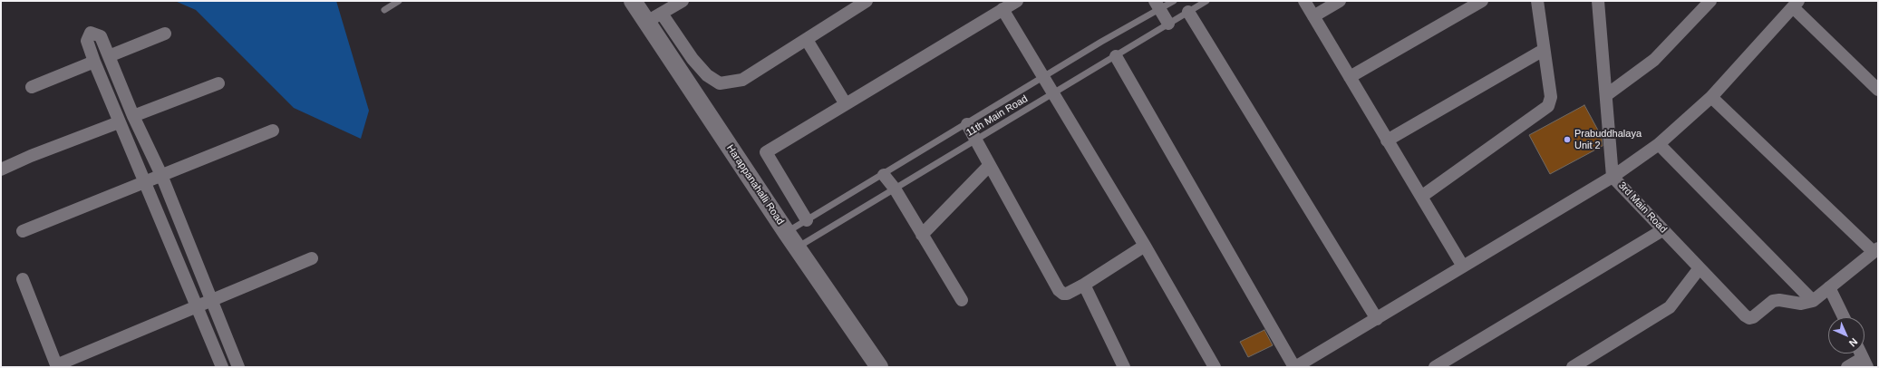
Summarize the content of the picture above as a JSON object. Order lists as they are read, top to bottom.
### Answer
{
  "streets": {
    "street": ["Harappanahalli Road", "3rd Main Road"],
    "lane": ["11th Main Road"]
  },
  "crossings": [
    ["11th Main Road", "Harappanahalli Road"]
  ],
  "places": ["Prabuddhalaya Unit 2"],
  "north": "bottom right"
}
